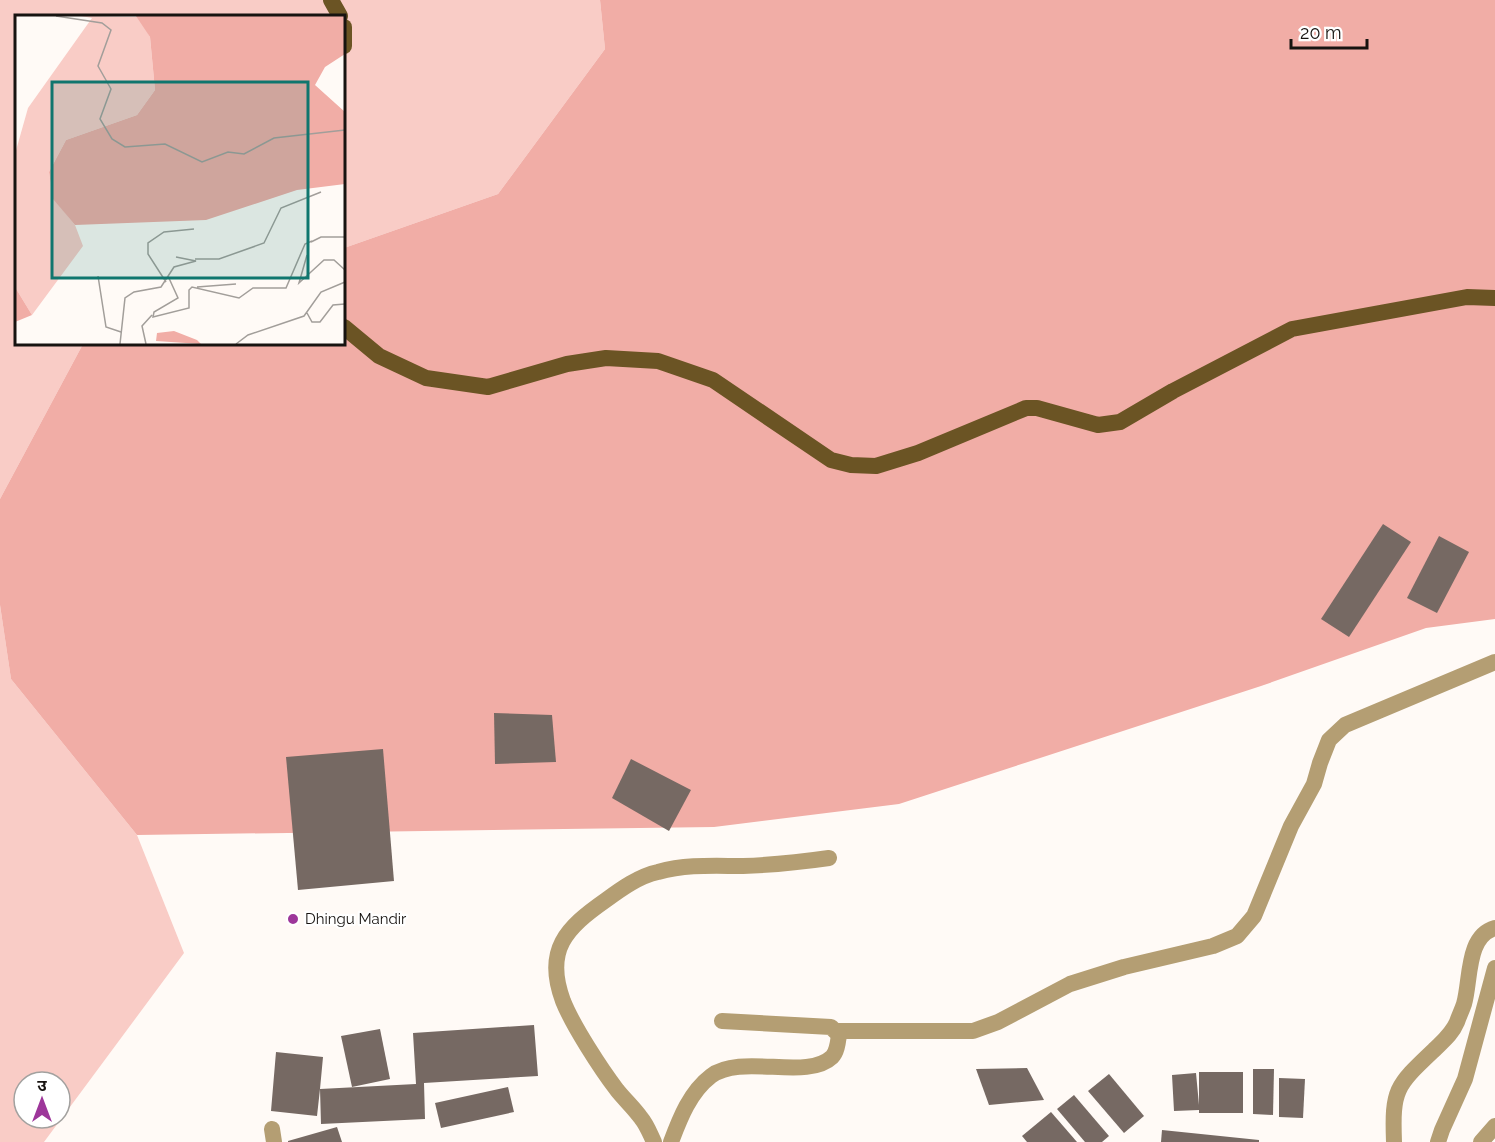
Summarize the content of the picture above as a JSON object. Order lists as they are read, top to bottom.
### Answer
{
  "places": ["Dhingu Mandir"],
  "scale_bar": "20 m",
  "north": "top"
}
